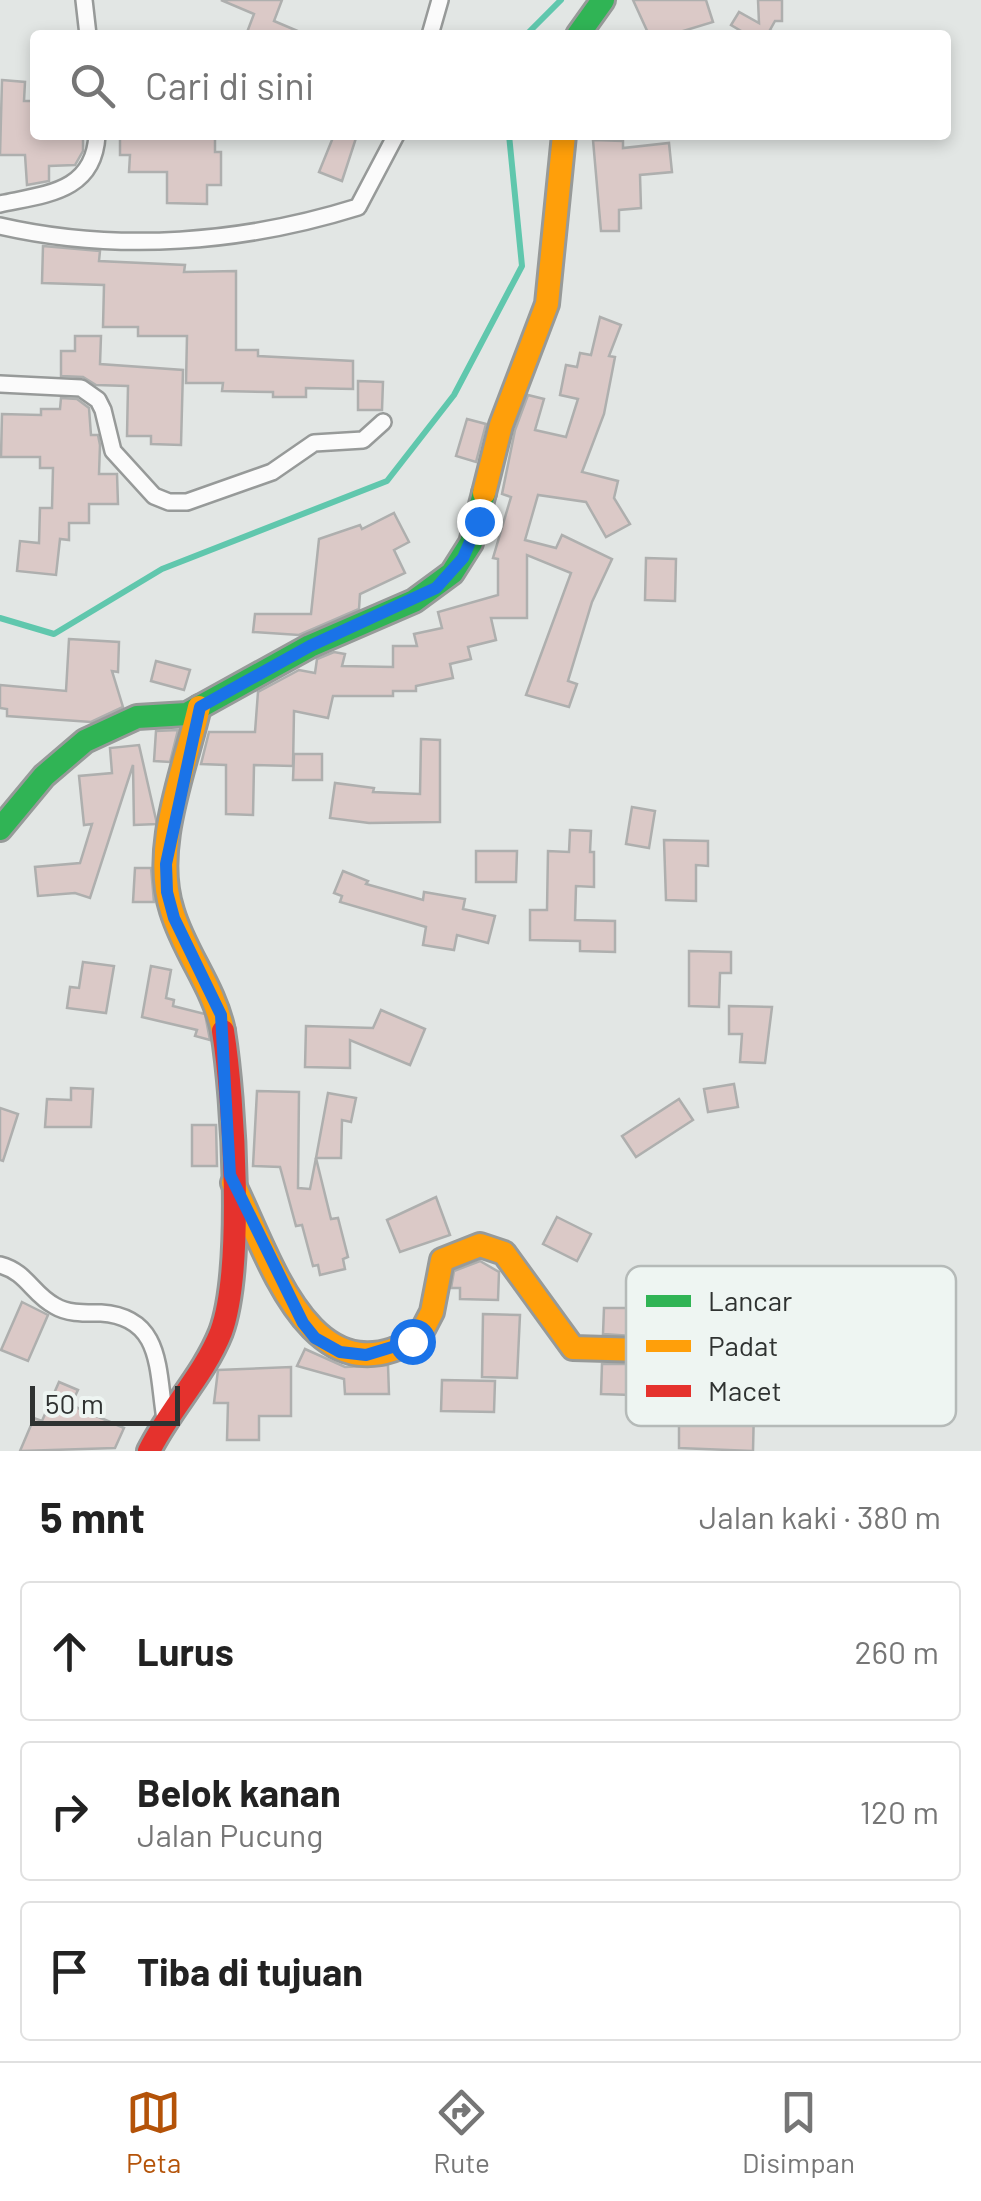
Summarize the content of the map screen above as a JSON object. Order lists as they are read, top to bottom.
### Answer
{
  "legend": ["Lancar", "Padat", "Macet"],
  "scale_bar": "50 m",
  "page": {
    "search": "Cari di sini",
    "scale": "50 m",
    "heading": ["5 mnt", "Jalan kaki · 380 m"],
    "list": [
      ["Lurus", "260 m"],
      ["Belok kanan", "Jalan Pucung", "120 m"],
      "Tiba di tujuan"
    ],
    "nav": ["Peta", "Rute", "Disimpan"]
  }
}
